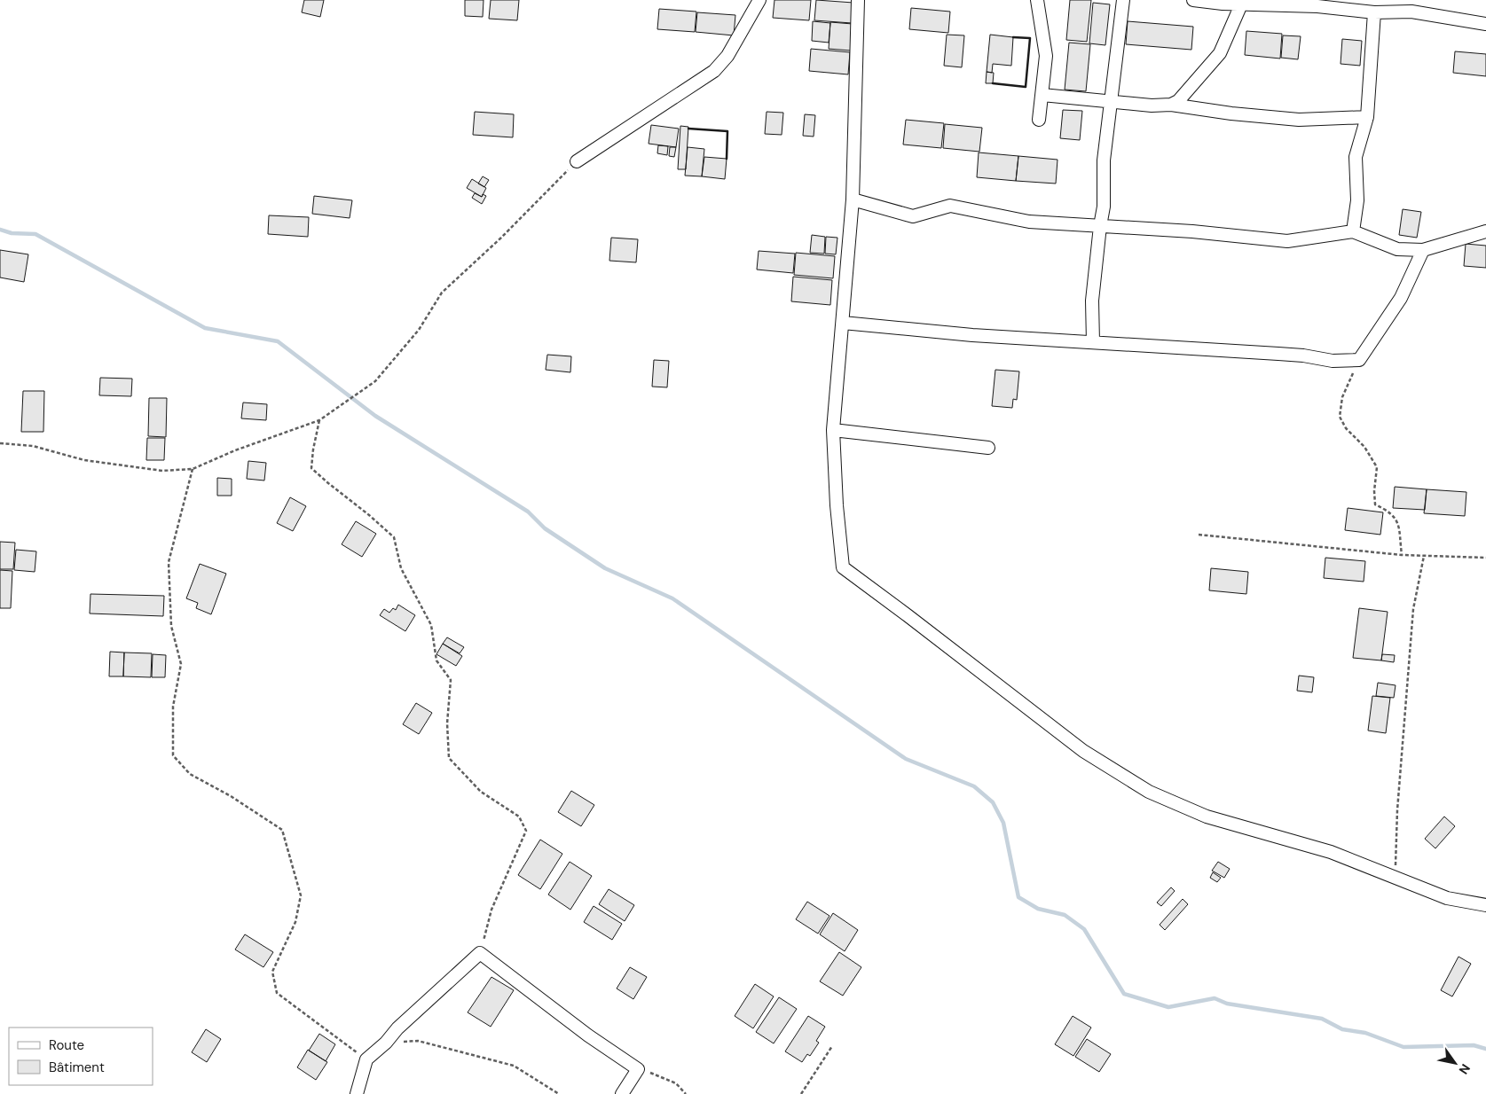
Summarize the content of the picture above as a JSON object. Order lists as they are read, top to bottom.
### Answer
{
  "legend": ["Route", "Bâtiment"],
  "north": "bottom right"
}
